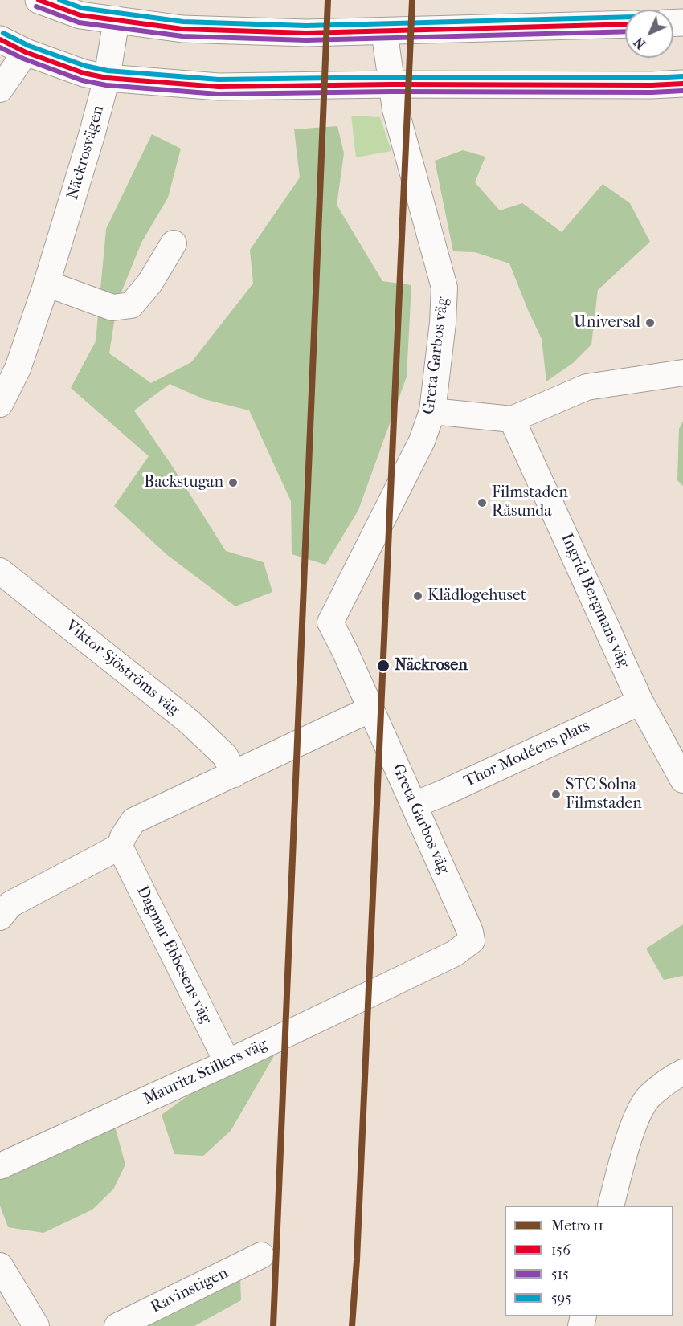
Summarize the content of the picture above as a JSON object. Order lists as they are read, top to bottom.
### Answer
{
  "streets": {
    "street": [
      "Näckrosvägen",
      "Greta Garbos väg",
      "Ingrid Bergmans väg",
      "Viktor Sjöströms väg",
      "Thor Modéens plats",
      "Dagmar Ebbesens väg",
      "Mauritz Stillers väg",
      "Ravinstigen"
    ]
  },
  "crossings": [
    ["Greta Garbos väg", "Thor Modéens plats"],
    ["Greta Garbos väg", "Mauritz Stillers väg"],
    ["Ingrid Bergmans väg", "Thor Modéens plats"],
    ["Dagmar Ebbesens väg", "Mauritz Stillers väg"]
  ],
  "places": [
    "Universal",
    "Backstugan",
    "Filmstaden Råsunda",
    "Klädlogehuset",
    "Näckrosen",
    "STC Solna Filmstaden"
  ],
  "lines": [
    "metro line 11",
    "transit line 156",
    "transit line 595",
    "transit line 515"
  ],
  "legend": [
    "Metro 11",
    "156",
    "515",
    "595"
  ],
  "north": "bottom left"
}
